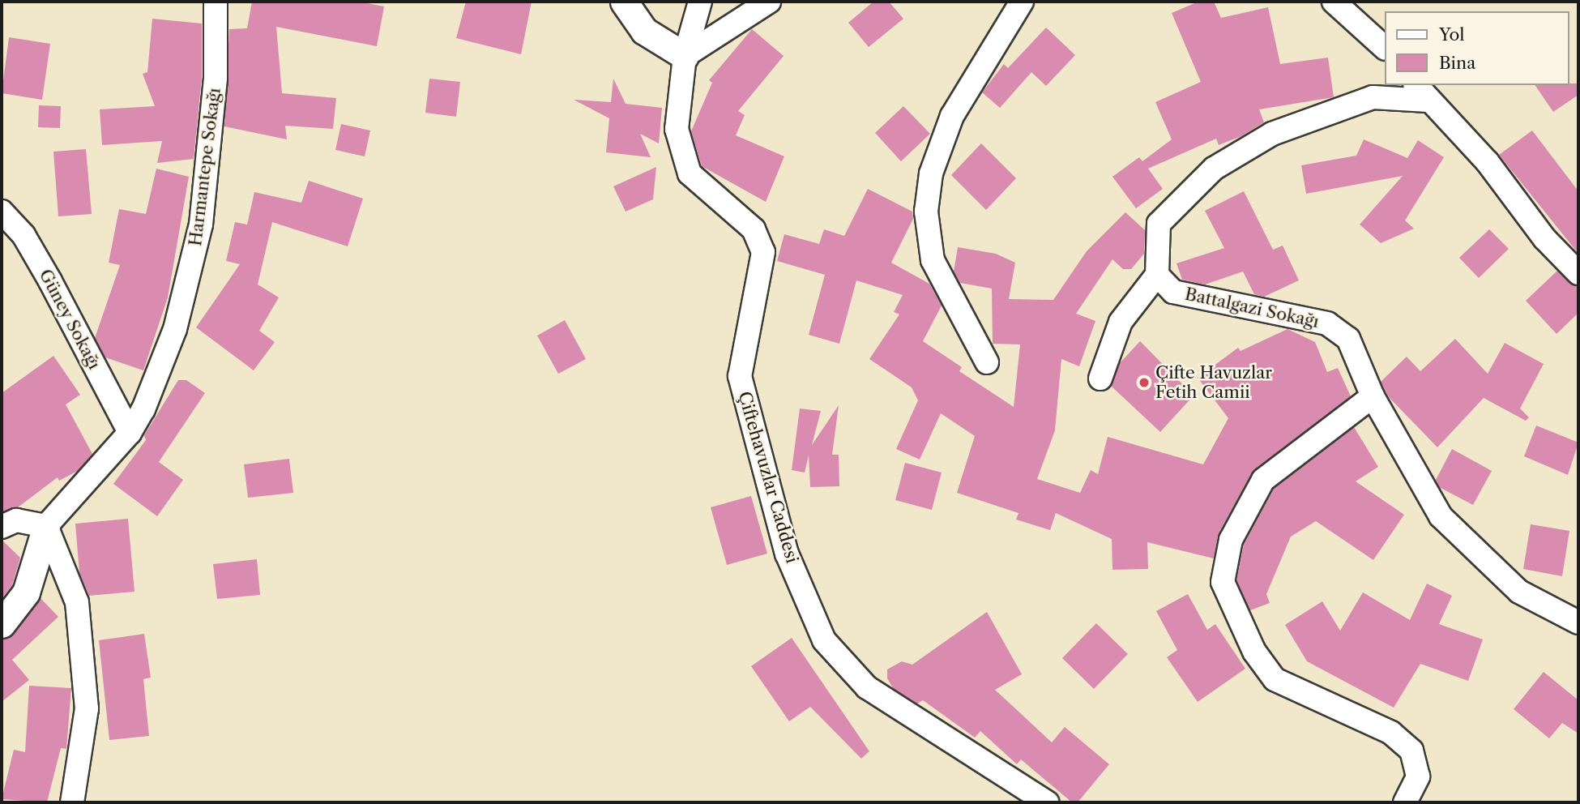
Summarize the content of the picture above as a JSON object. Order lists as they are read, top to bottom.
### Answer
{
  "streets": {
    "street": [
      "Harmantepe Sokağı",
      "Battalgazi Sokağı",
      "Güney Sokağı",
      "Çiftehavuzlar Caddesi"
    ]
  },
  "crossings": [
    ["Harmantepe Sokağı", "Güney Sokağı"]
  ],
  "places": ["Çifte Havuzlar Fetih Camii"],
  "legend": ["Yol", "Bina"]
}
